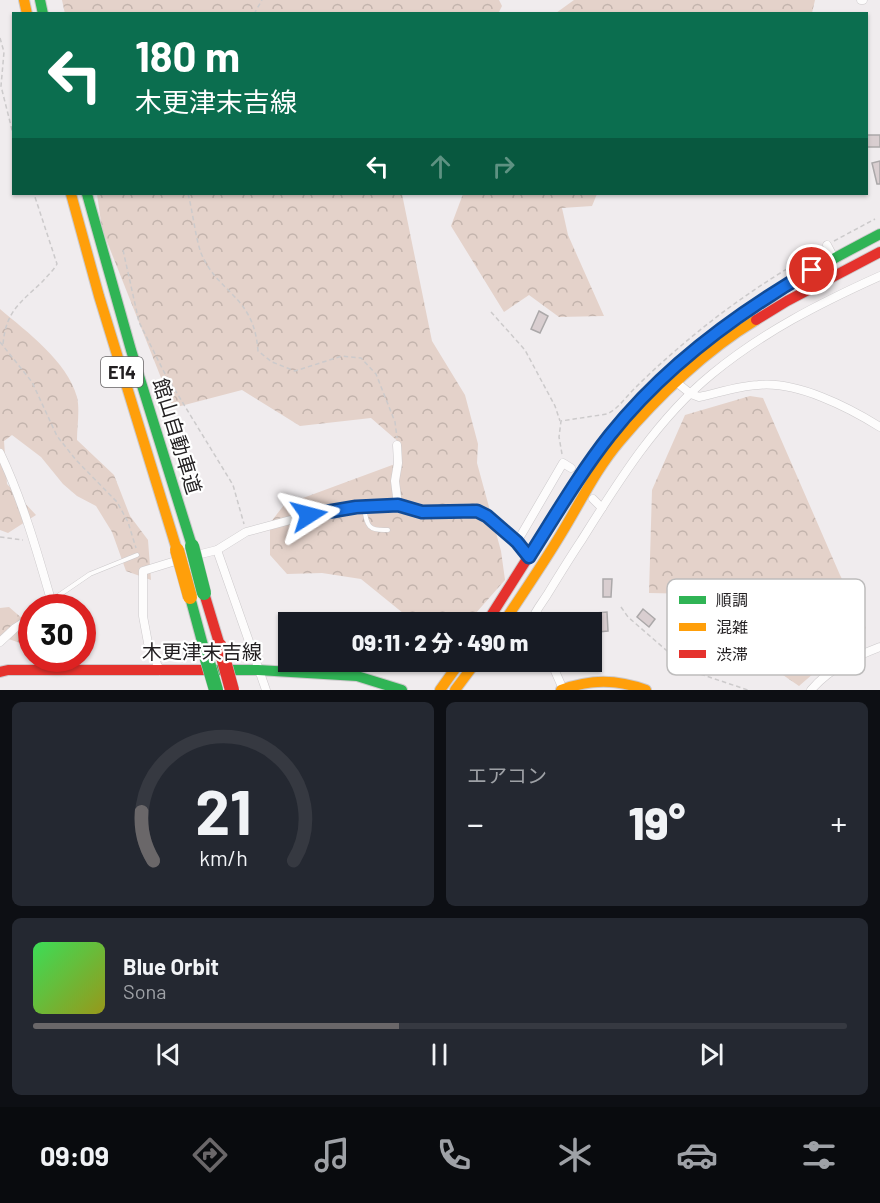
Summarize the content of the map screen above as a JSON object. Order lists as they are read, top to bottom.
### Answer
{
  "streets": {
    "main road": ["E14", "館山自動車道", "木更津末吉線"]
  },
  "legend": ["順調", "混雑", "渋滞"],
  "page": {
    "turn": ["180 m", "木更津末吉線"],
    "limit": "30",
    "trip": "09:11 · 2 分 · 490 m",
    "tile": "エアコン",
    "heat": ["−", "19°", "+"],
    "song": ["Blue Orbit", "Sona"],
    "tabs": "09:09",
    "gauge": ["21", "km/h"]
  }
}
